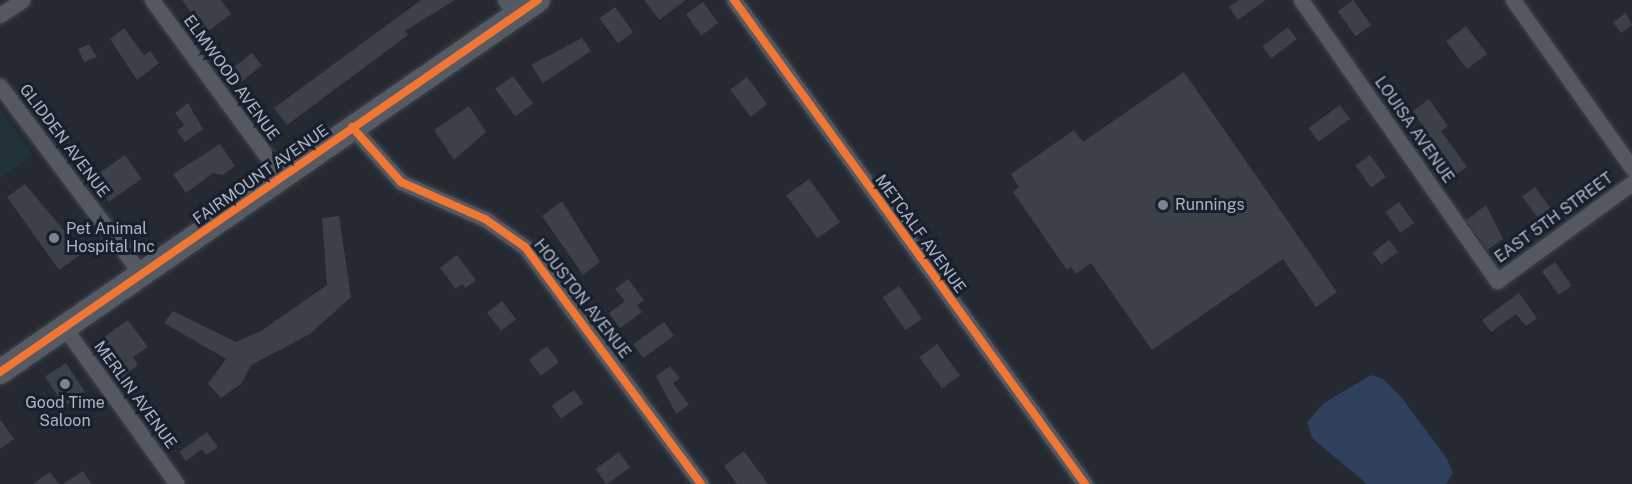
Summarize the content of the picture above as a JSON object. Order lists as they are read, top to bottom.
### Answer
{
  "streets": {
    "main road": ["FAIRMOUNT AVENUE"],
    "street": [
      "ELMWOOD AVENUE",
      "LOUISA AVENUE",
      "GLIDDEN AVENUE",
      "EAST 5TH STREET",
      "METCALF AVENUE",
      "HOUSTON AVENUE",
      "MERLIN AVENUE"
    ]
  },
  "crossings": [
    ["ELMWOOD AVENUE", "FAIRMOUNT AVENUE"],
    ["LOUISA AVENUE", "EAST 5TH STREET"],
    ["GLIDDEN AVENUE", "FAIRMOUNT AVENUE"],
    ["FAIRMOUNT AVENUE", "HOUSTON AVENUE"],
    ["FAIRMOUNT AVENUE", "MERLIN AVENUE"]
  ],
  "places": ["Runnings", "Pet Animal Hospital Inc", "Good Time Saloon"]
}
